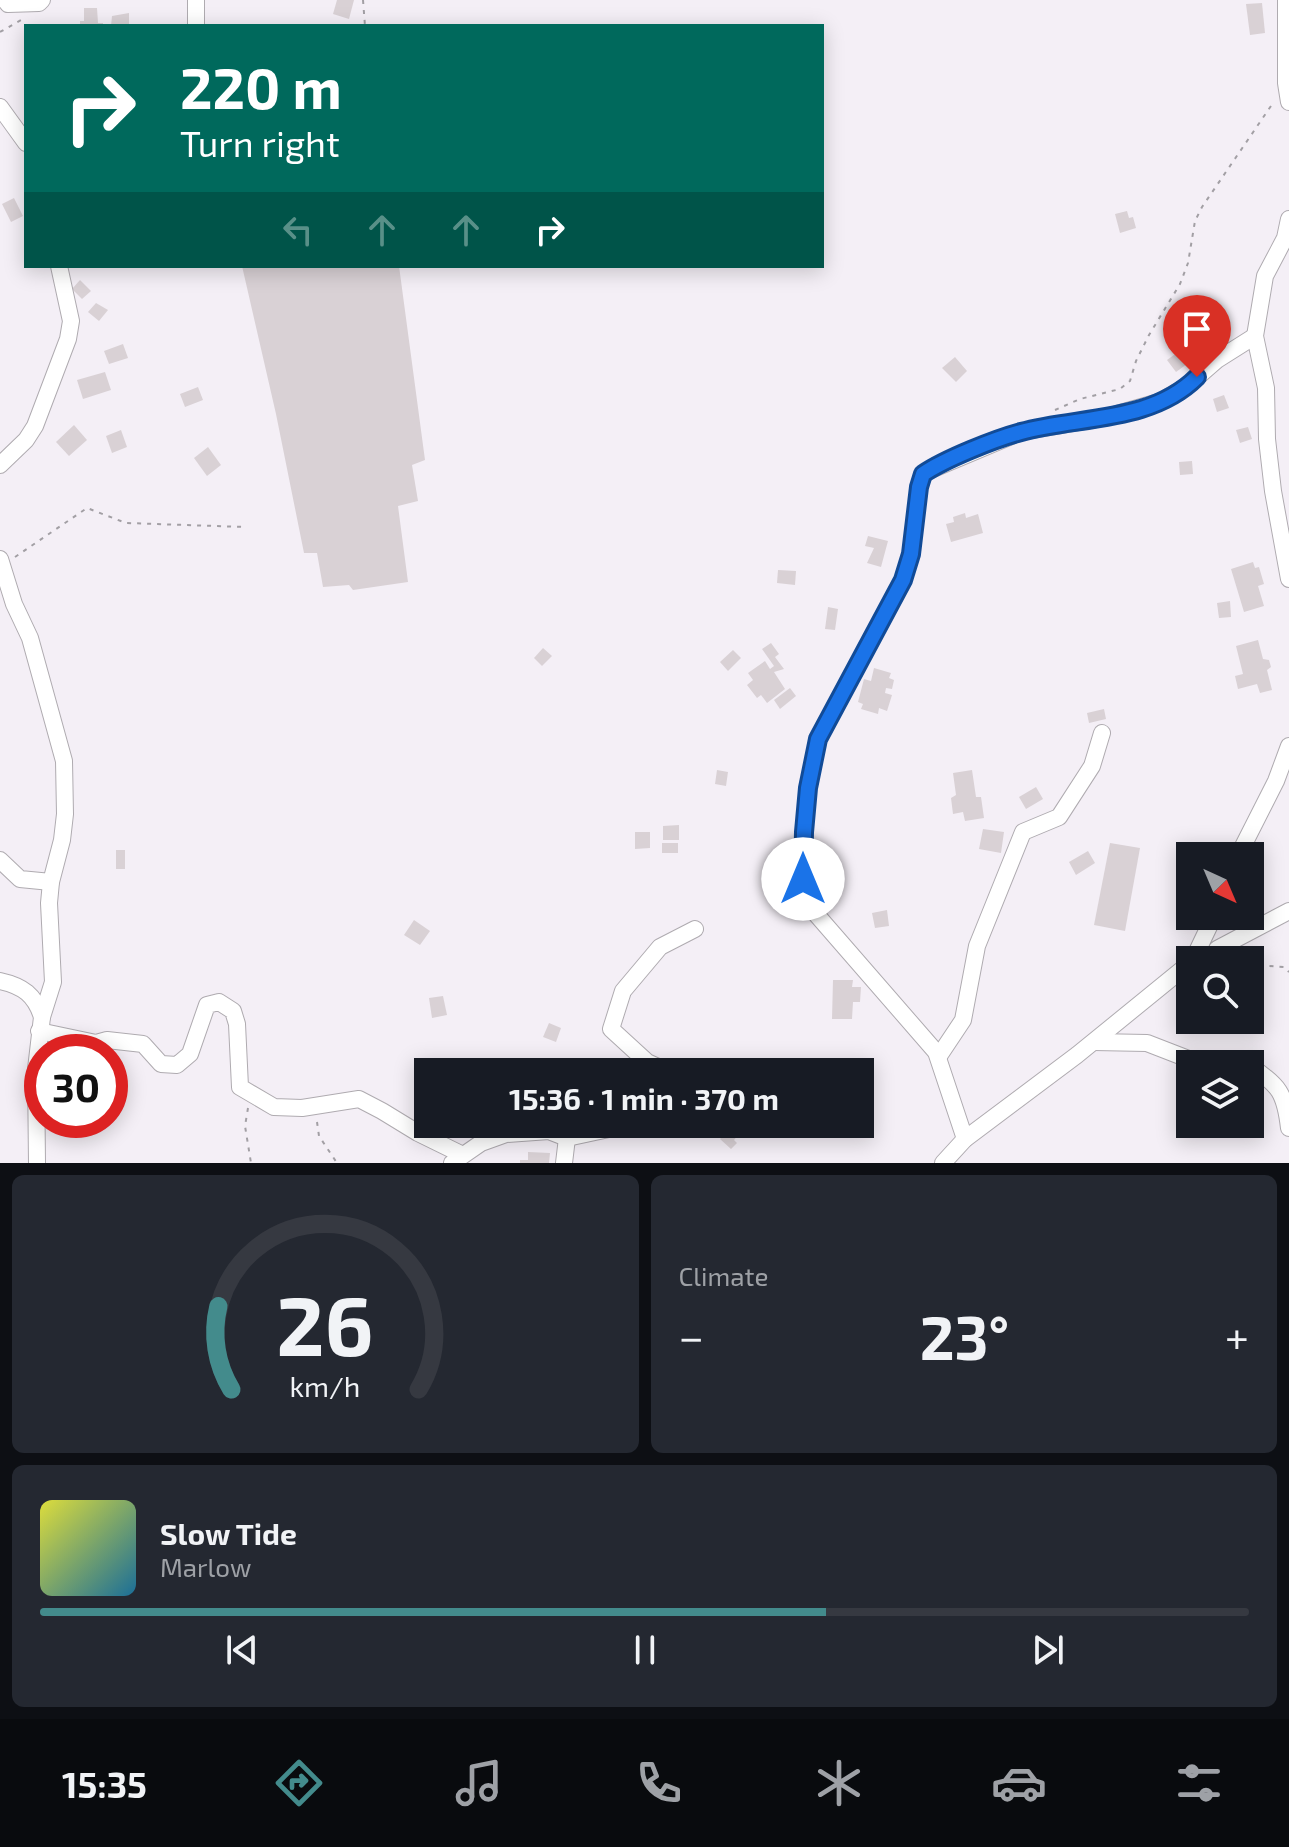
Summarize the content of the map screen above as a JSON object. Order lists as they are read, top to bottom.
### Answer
{
  "north": "bottom right",
  "page": {
    "turn": ["220 m", "Turn right"],
    "limit": "30",
    "trip": "15:36 · 1 min · 370 m",
    "tile": "Climate",
    "heat": ["−", "23°", "+"],
    "song": ["Slow Tide", "Marlow"],
    "tabs": "15:35",
    "gauge": ["26", "km/h"]
  }
}
